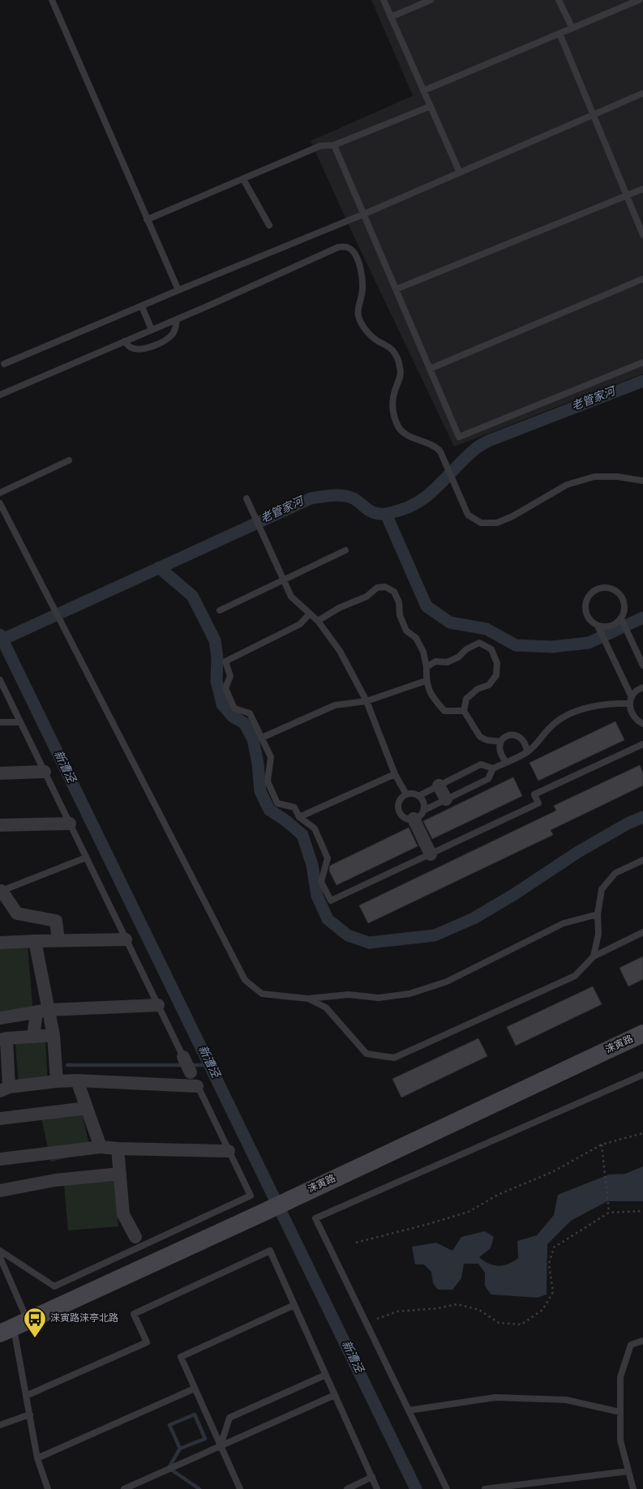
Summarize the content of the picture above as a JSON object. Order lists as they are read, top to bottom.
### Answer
{
  "streets": {
    "street": ["涞寅路"]
  },
  "water": ["老管家河", "新漕泾"],
  "places": {
    "bus stop": ["涞寅路涞亭北路"]
  }
}
